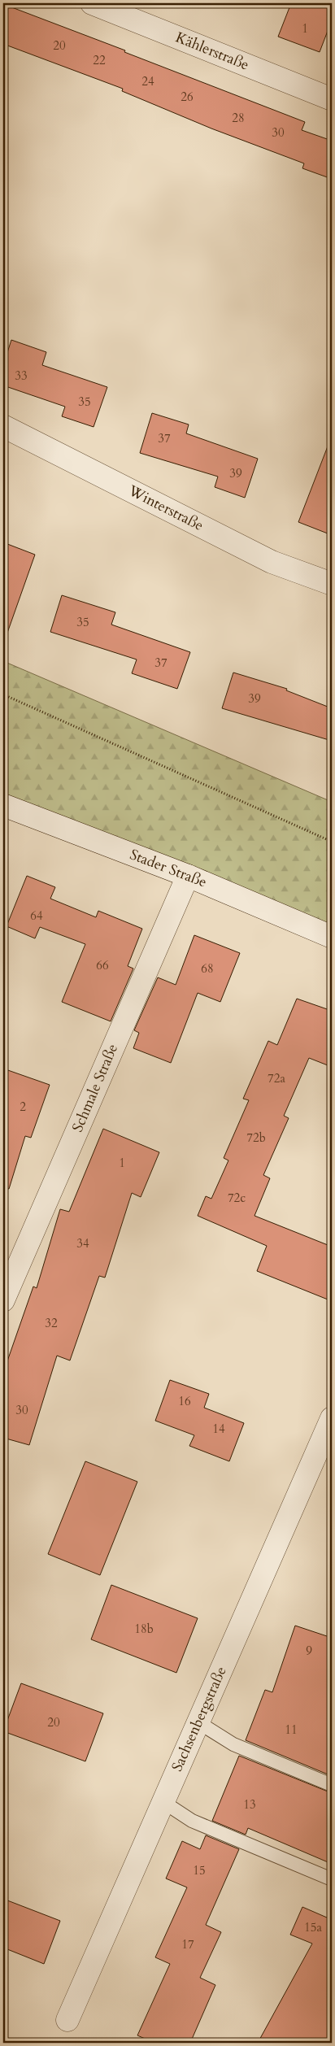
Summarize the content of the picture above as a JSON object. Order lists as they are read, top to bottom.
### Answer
{
  "streets": {
    "street": [
      "Kählerstraße",
      "Winterstraße",
      "Stader Straße",
      "Schmale Straße",
      "Sachsenbergstraße"
    ]
  },
  "crossings": [
    ["Stader Straße", "Schmale Straße"]
  ],
  "house_numbers": [
    "1",
    "20",
    "22",
    "24",
    "26",
    "28",
    "30",
    "33",
    "35",
    "37",
    "39",
    "35",
    "37",
    "39",
    "64",
    "66",
    "68",
    "72a",
    "2",
    "72b",
    "1",
    "72c",
    "34",
    "32",
    "16",
    "30",
    "14",
    "18b",
    "9",
    "20",
    "11",
    "13",
    "15",
    "15a",
    "17"
  ]
}
